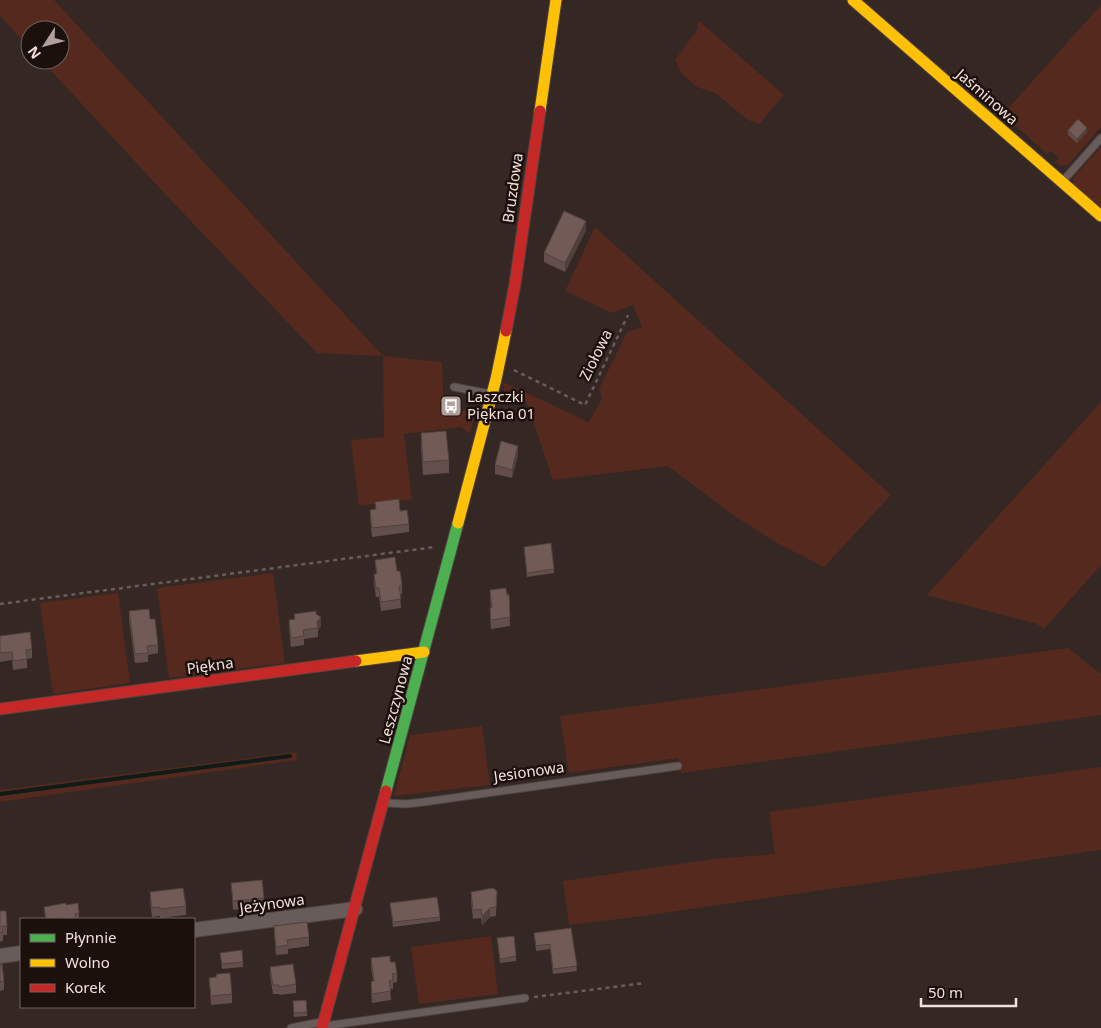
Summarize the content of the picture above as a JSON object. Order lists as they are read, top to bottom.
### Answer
{
  "streets": {
    "street": [
      "Jaśminowa",
      "Bruzdowa",
      "Piękna",
      "Leszczynowa",
      "Jeżynowa"
    ],
    "lane": ["Jesionowa"],
    "path": ["Ziołowa"]
  },
  "crossings": [
    ["Bruzdowa", "Ziołowa"],
    ["Bruzdowa", "Leszczynowa"],
    ["Piękna", "Leszczynowa"],
    ["Leszczynowa", "Jesionowa"],
    ["Leszczynowa", "Jeżynowa"]
  ],
  "places": {
    "bus stop": ["Laszczki Piękna 01"]
  },
  "legend": ["Płynnie", "Wolno", "Korek"],
  "scale_bar": "50 m",
  "north": "bottom left"
}
